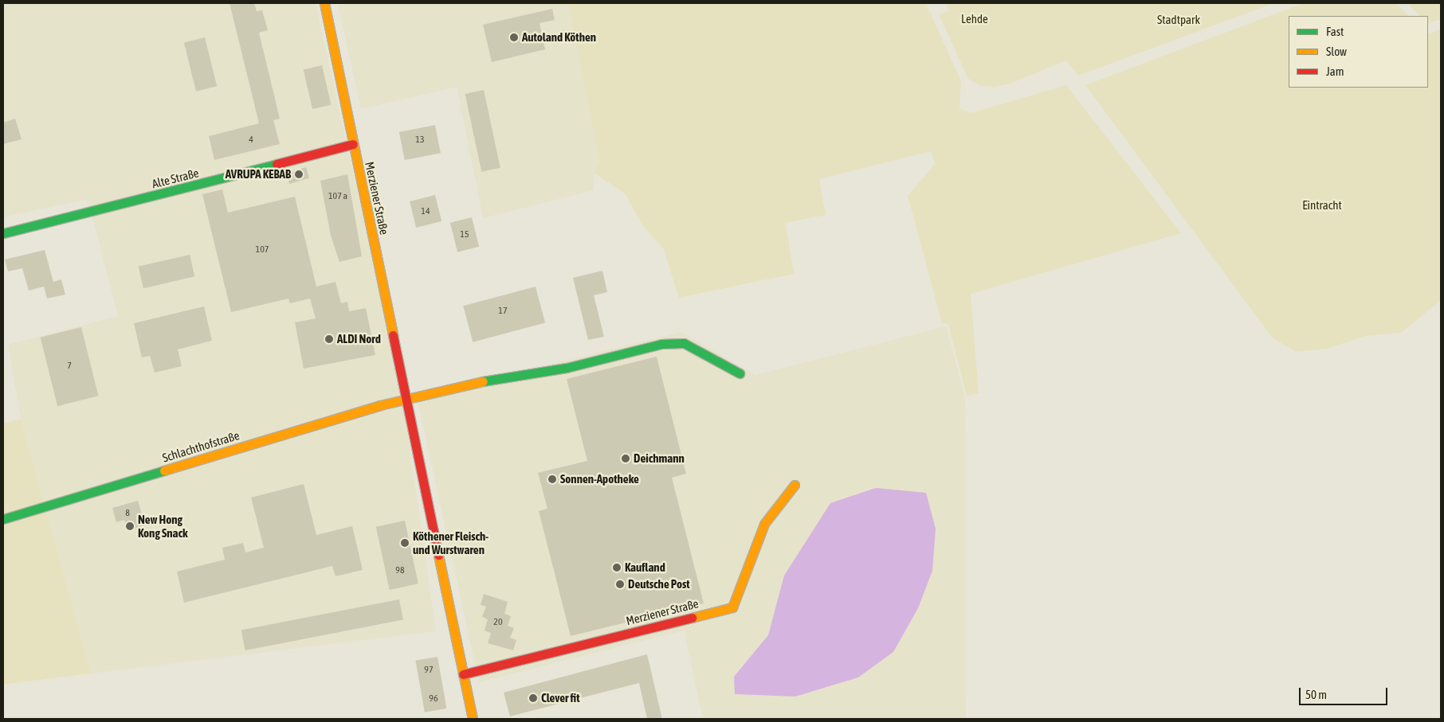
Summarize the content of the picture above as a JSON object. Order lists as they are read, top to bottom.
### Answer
{
  "streets": {
    "main road": ["Alte Straße", "Merziener Straße", "Schlachthofstraße"]
  },
  "crossings": [
    ["Alte Straße", "Merziener Straße"],
    ["Merziener Straße", "Schlachthofstraße"]
  ],
  "parks": ["Lehde", "Stadtpark", "Eintracht"],
  "places": [
    "Autoland Köthen",
    "AVRUPA KEBAB",
    "ALDI Nord",
    "Deichmann",
    "Sonnen-Apotheke",
    "New Hong Kong Snack",
    "Köthener Fleisch- und Wurstwaren",
    "Kaufland",
    "Deutsche Post",
    "Clever fit"
  ],
  "house_numbers": [
    "4",
    "13",
    "107 a",
    "14",
    "15",
    "107",
    "17",
    "7",
    "8",
    "98",
    "20",
    "97",
    "96"
  ],
  "legend": ["Fast", "Slow", "Jam"],
  "scale_bar": "50 m"
}
